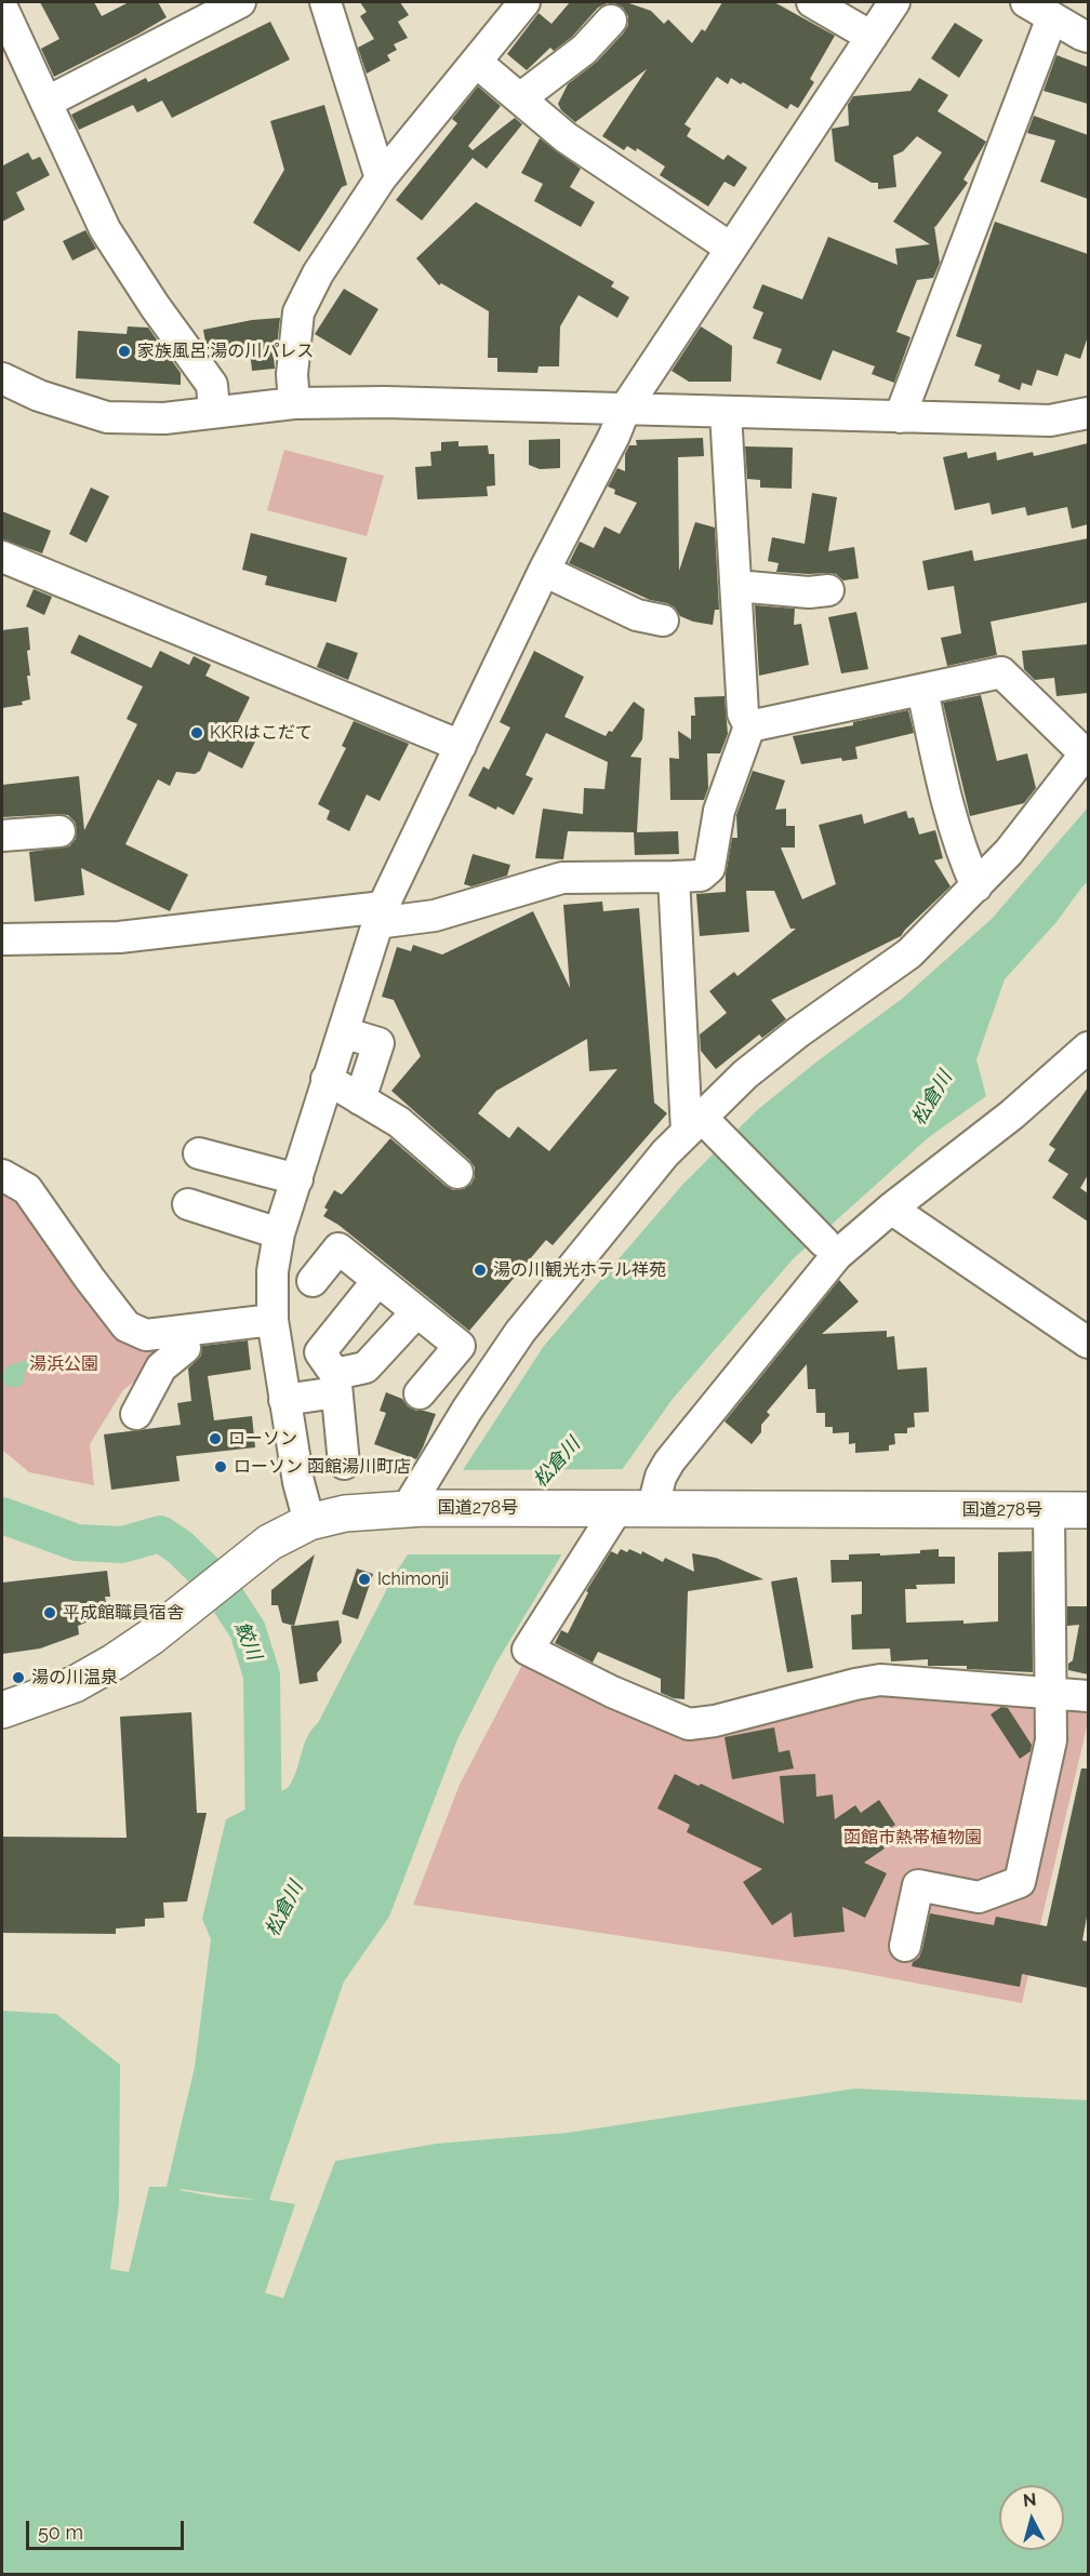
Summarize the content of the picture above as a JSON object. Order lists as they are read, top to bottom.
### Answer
{
  "streets": {
    "highway": ["国道278号"]
  },
  "water": ["松倉川", "鮫川"],
  "parks": ["湯浜公園", "函館市熱帯植物園"],
  "places": [
    "家族風呂;湯の川パレス",
    "KKRはこだて",
    "湯の川観光ホテル祥苑",
    "ローソン",
    "ローソン 函館湯川町店",
    "Ichimonji",
    "平成館職員宿舎",
    "湯の川温泉"
  ],
  "scale_bar": "50 m",
  "north": "top"
}
